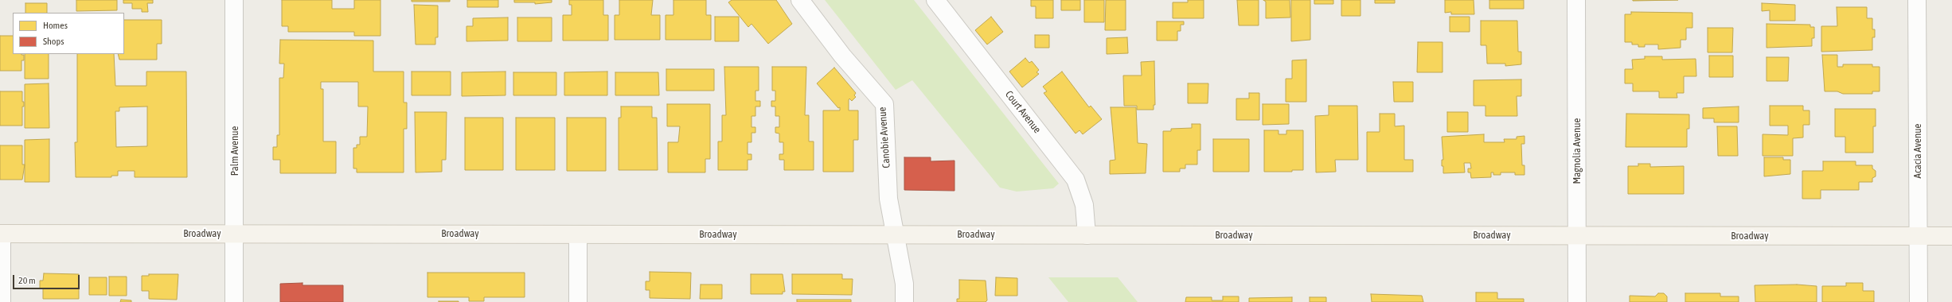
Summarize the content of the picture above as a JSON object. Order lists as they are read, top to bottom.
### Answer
{
  "streets": {
    "street": [
      "Court Avenue",
      "Canobie Avenue",
      "Palm Avenue",
      "Magnolia Avenue",
      "Acacia Avenue",
      "Broadway"
    ]
  },
  "crossings": [
    ["Court Avenue", "Broadway"],
    ["Canobie Avenue", "Broadway"],
    ["Palm Avenue", "Broadway"],
    ["Magnolia Avenue", "Broadway"],
    ["Acacia Avenue", "Broadway"]
  ],
  "legend": ["Homes", "Shops"],
  "scale_bar": "20 m"
}
